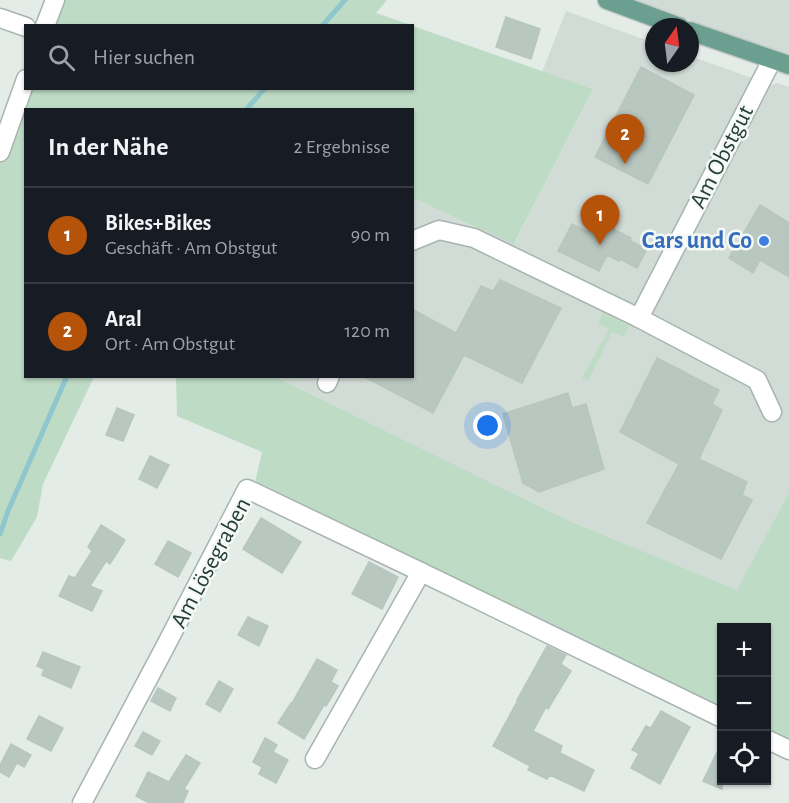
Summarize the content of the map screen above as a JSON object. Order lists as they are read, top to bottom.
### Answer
{
  "streets": {
    "street": ["Am Obstgut", "Am Lösegraben"]
  },
  "places": ["Cars und Co"],
  "north": "top",
  "page": {
    "search": "Hier suchen",
    "heading": ["In der Nähe", "2 Ergebnisse"],
    "pins": ["2", "1"],
    "list": [
      {
        "mark": "1",
        "name": "Bikes+Bikes",
        "note": "Geschäft · Am Obstgut",
        "value": "90 m"
      },
      {
        "mark": "2",
        "name": "Aral",
        "note": "Ort · Am Obstgut",
        "value": "120 m"
      }
    ],
    "map_buttons": ["+", "−"]
  }
}
